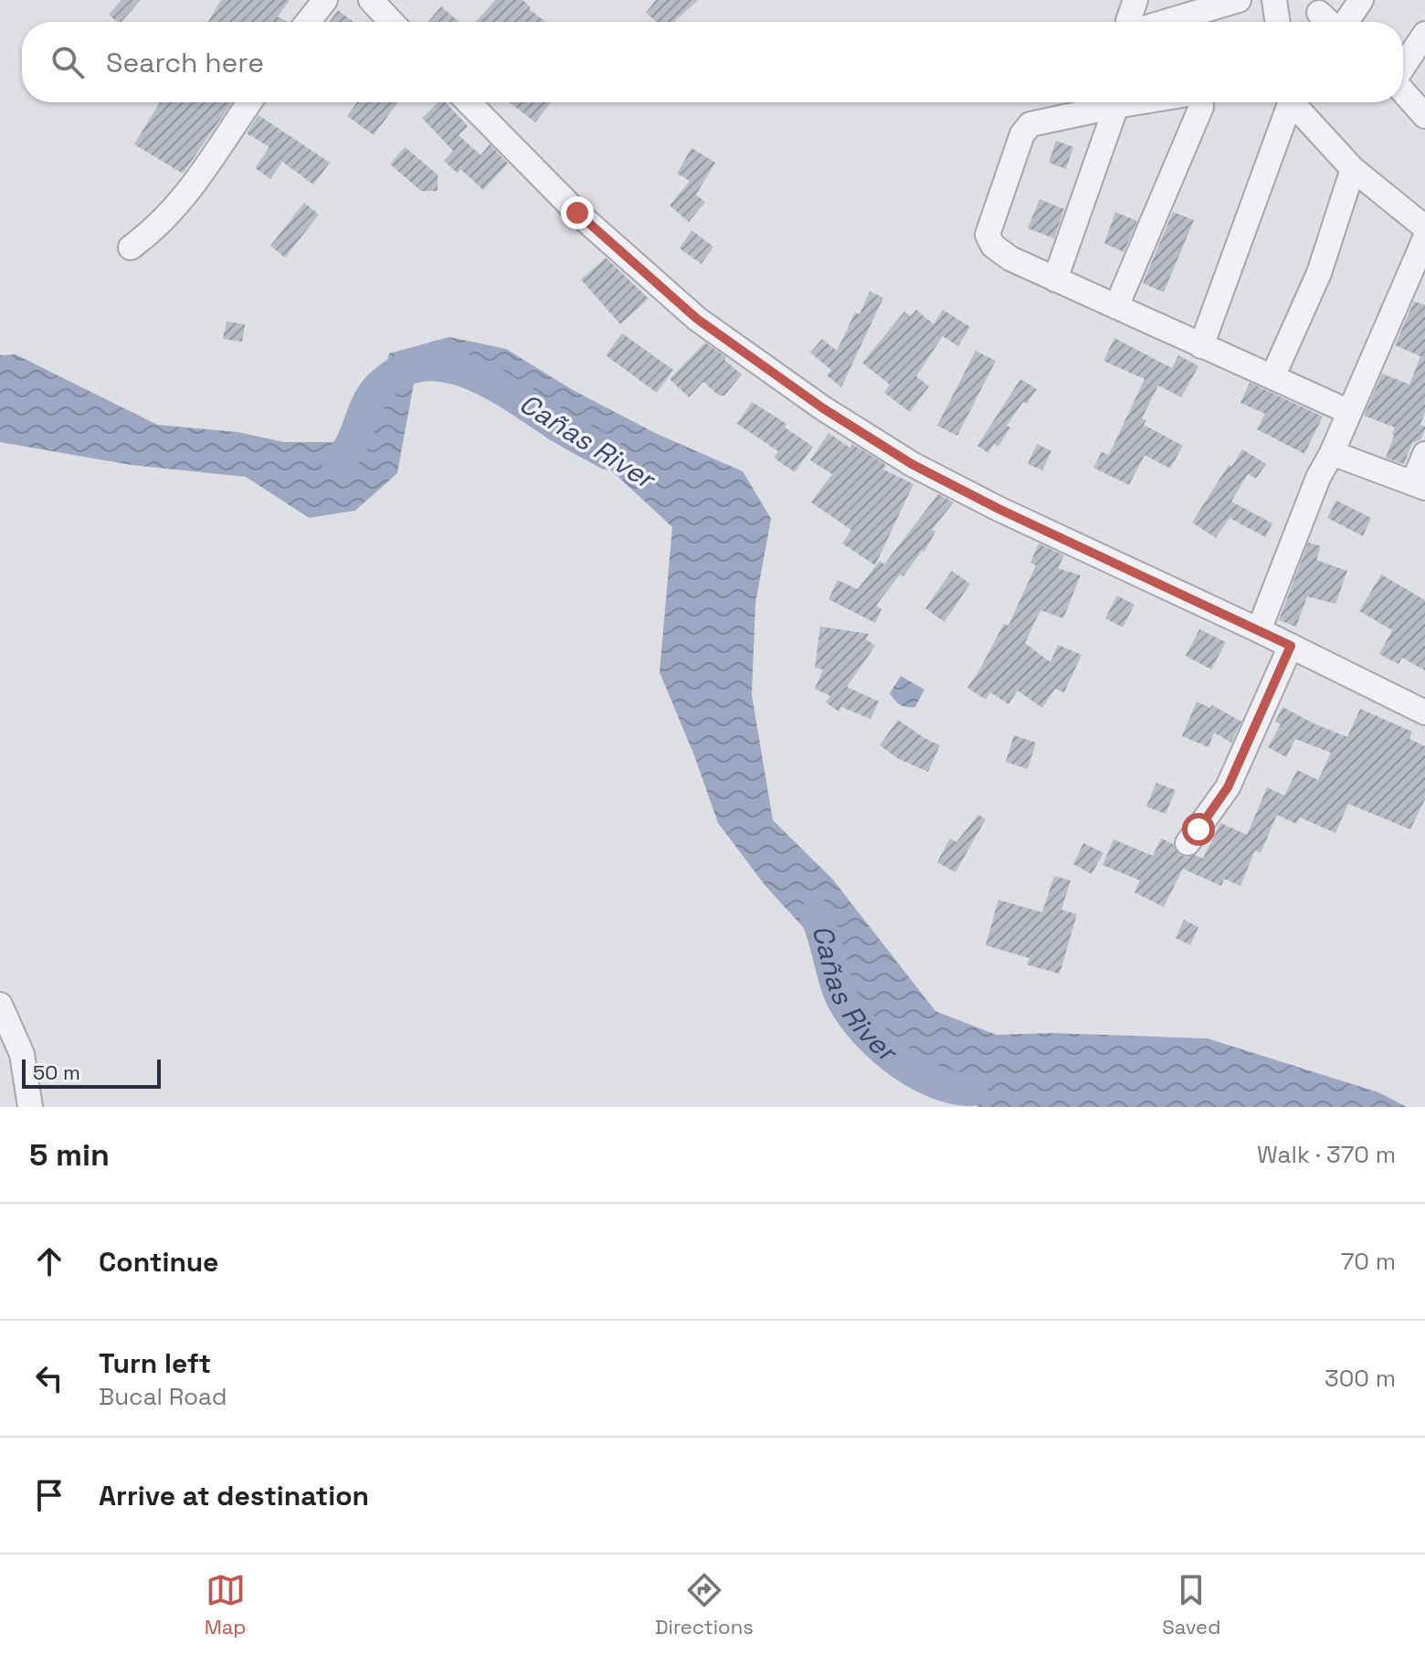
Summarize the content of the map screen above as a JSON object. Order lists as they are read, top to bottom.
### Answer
{
  "water": ["Cañas River"],
  "scale_bar": "50 m",
  "page": {
    "search": "Search here",
    "scale": "50 m",
    "heading": ["5 min", "Walk · 370 m"],
    "list": [
      ["Continue", "70 m"],
      ["Turn left", "Bucal Road", "300 m"],
      "Arrive at destination"
    ],
    "nav": ["Map", "Directions", "Saved"]
  }
}
